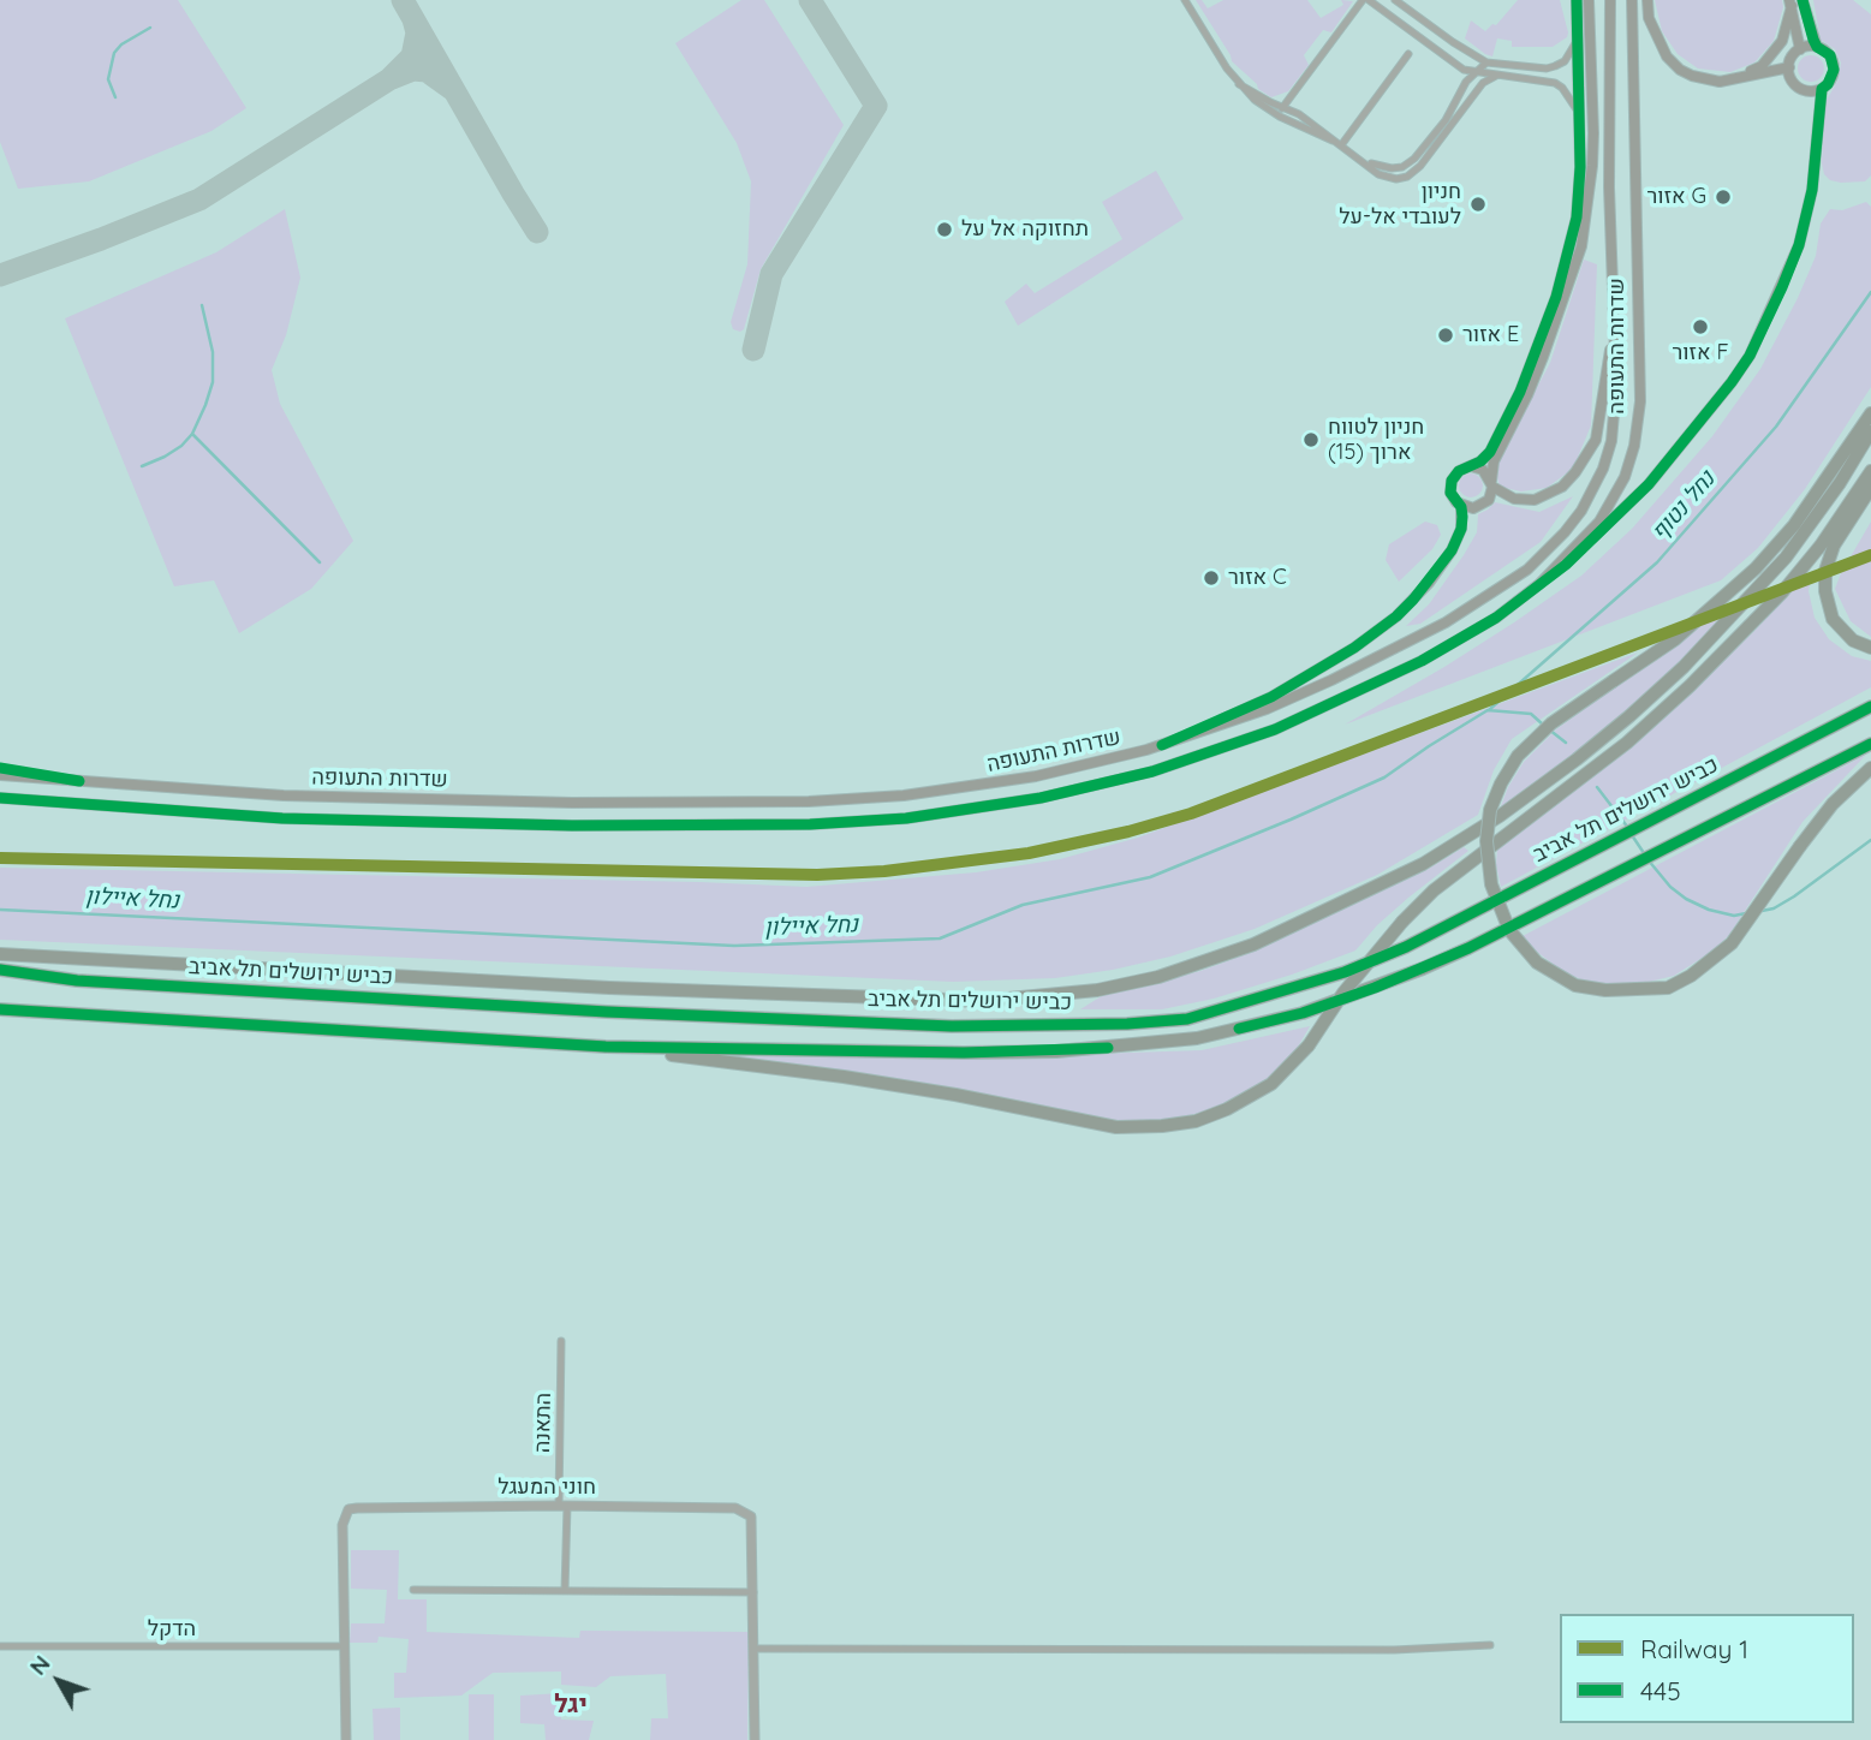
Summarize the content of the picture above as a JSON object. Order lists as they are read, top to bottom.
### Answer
{
  "streets": {
    "highway": ["כביש ירושלים תל אביב"],
    "main road": ["שדרות התעופה"],
    "street": ["התאנה", "חוני המעגל", "הדקל"]
  },
  "crossings": [
    ["התאנה", "חוני המעגל"],
    ["חוני המעגל", "הדקל"]
  ],
  "districts": ["יגל"],
  "water": ["נחל נטוף", "נחל איילון"],
  "places": [
    "אזור G",
    "חניון לעובדי אל-על",
    "תחזוקה אל על",
    "אזור F",
    "אזור E",
    "חניון לטווח ארוך (15)",
    "אזור C"
  ],
  "lines": ["transit line 445", "rail line 1"],
  "legend": ["Railway 1", "445"],
  "north": "top left"
}
